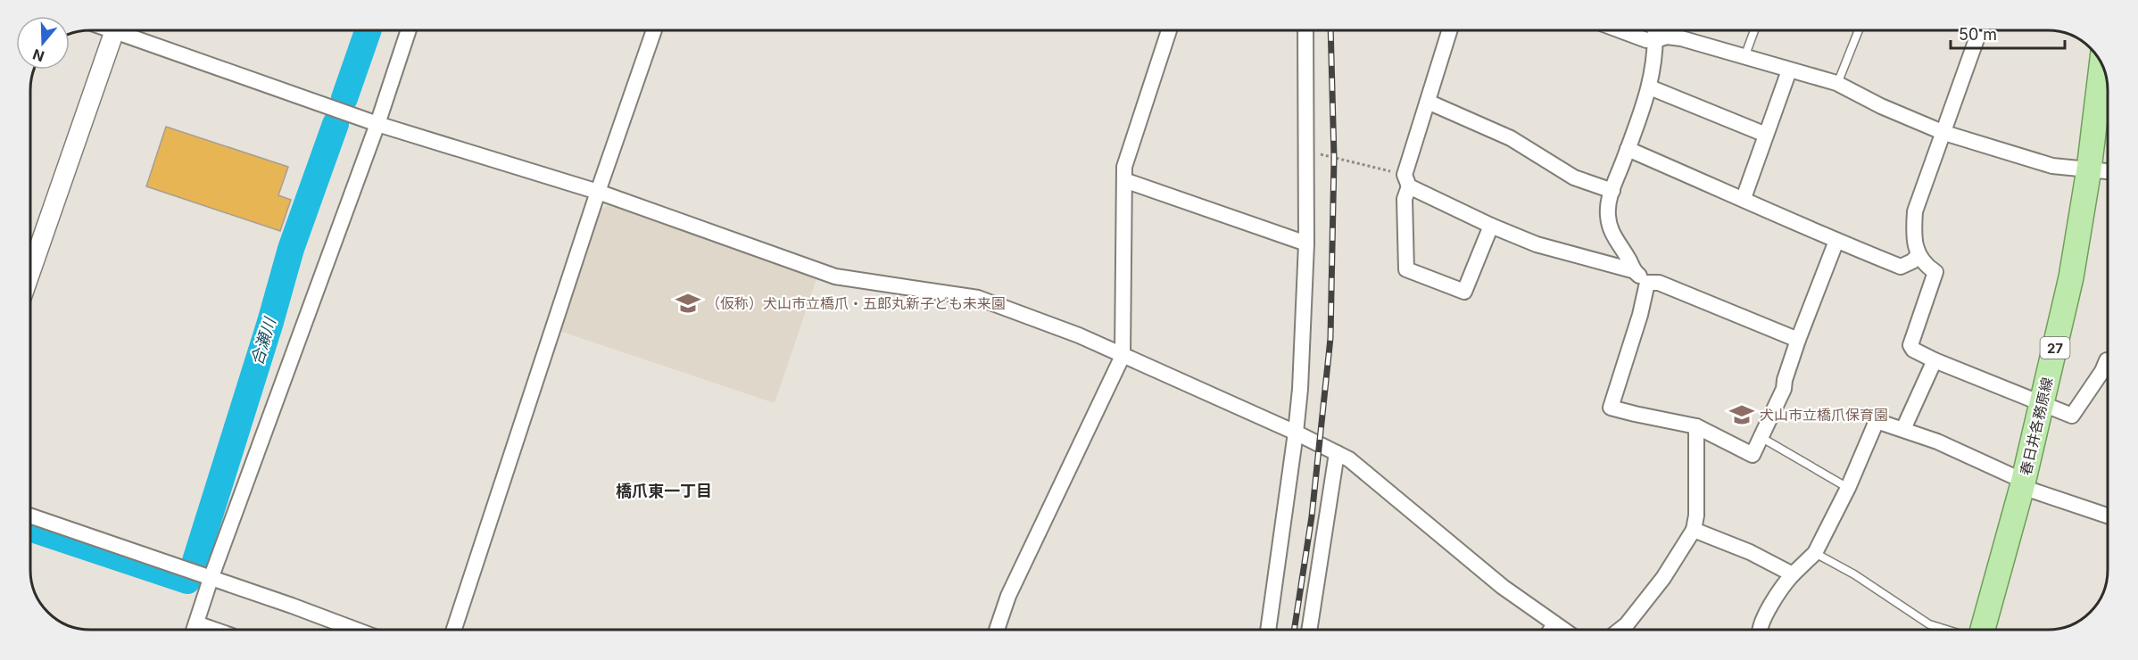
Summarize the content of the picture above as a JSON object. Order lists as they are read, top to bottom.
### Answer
{
  "streets": {
    "main road": ["27", "春日井各務原線"]
  },
  "districts": ["橋爪東一丁目"],
  "water": ["合瀬川"],
  "places": {
    "school or university": ["（仮称）犬山市立橋爪・五郎丸新子ども未来園", "犬山市立橋爪保育園"]
  },
  "scale_bar": "50 m",
  "north": "bottom"
}
